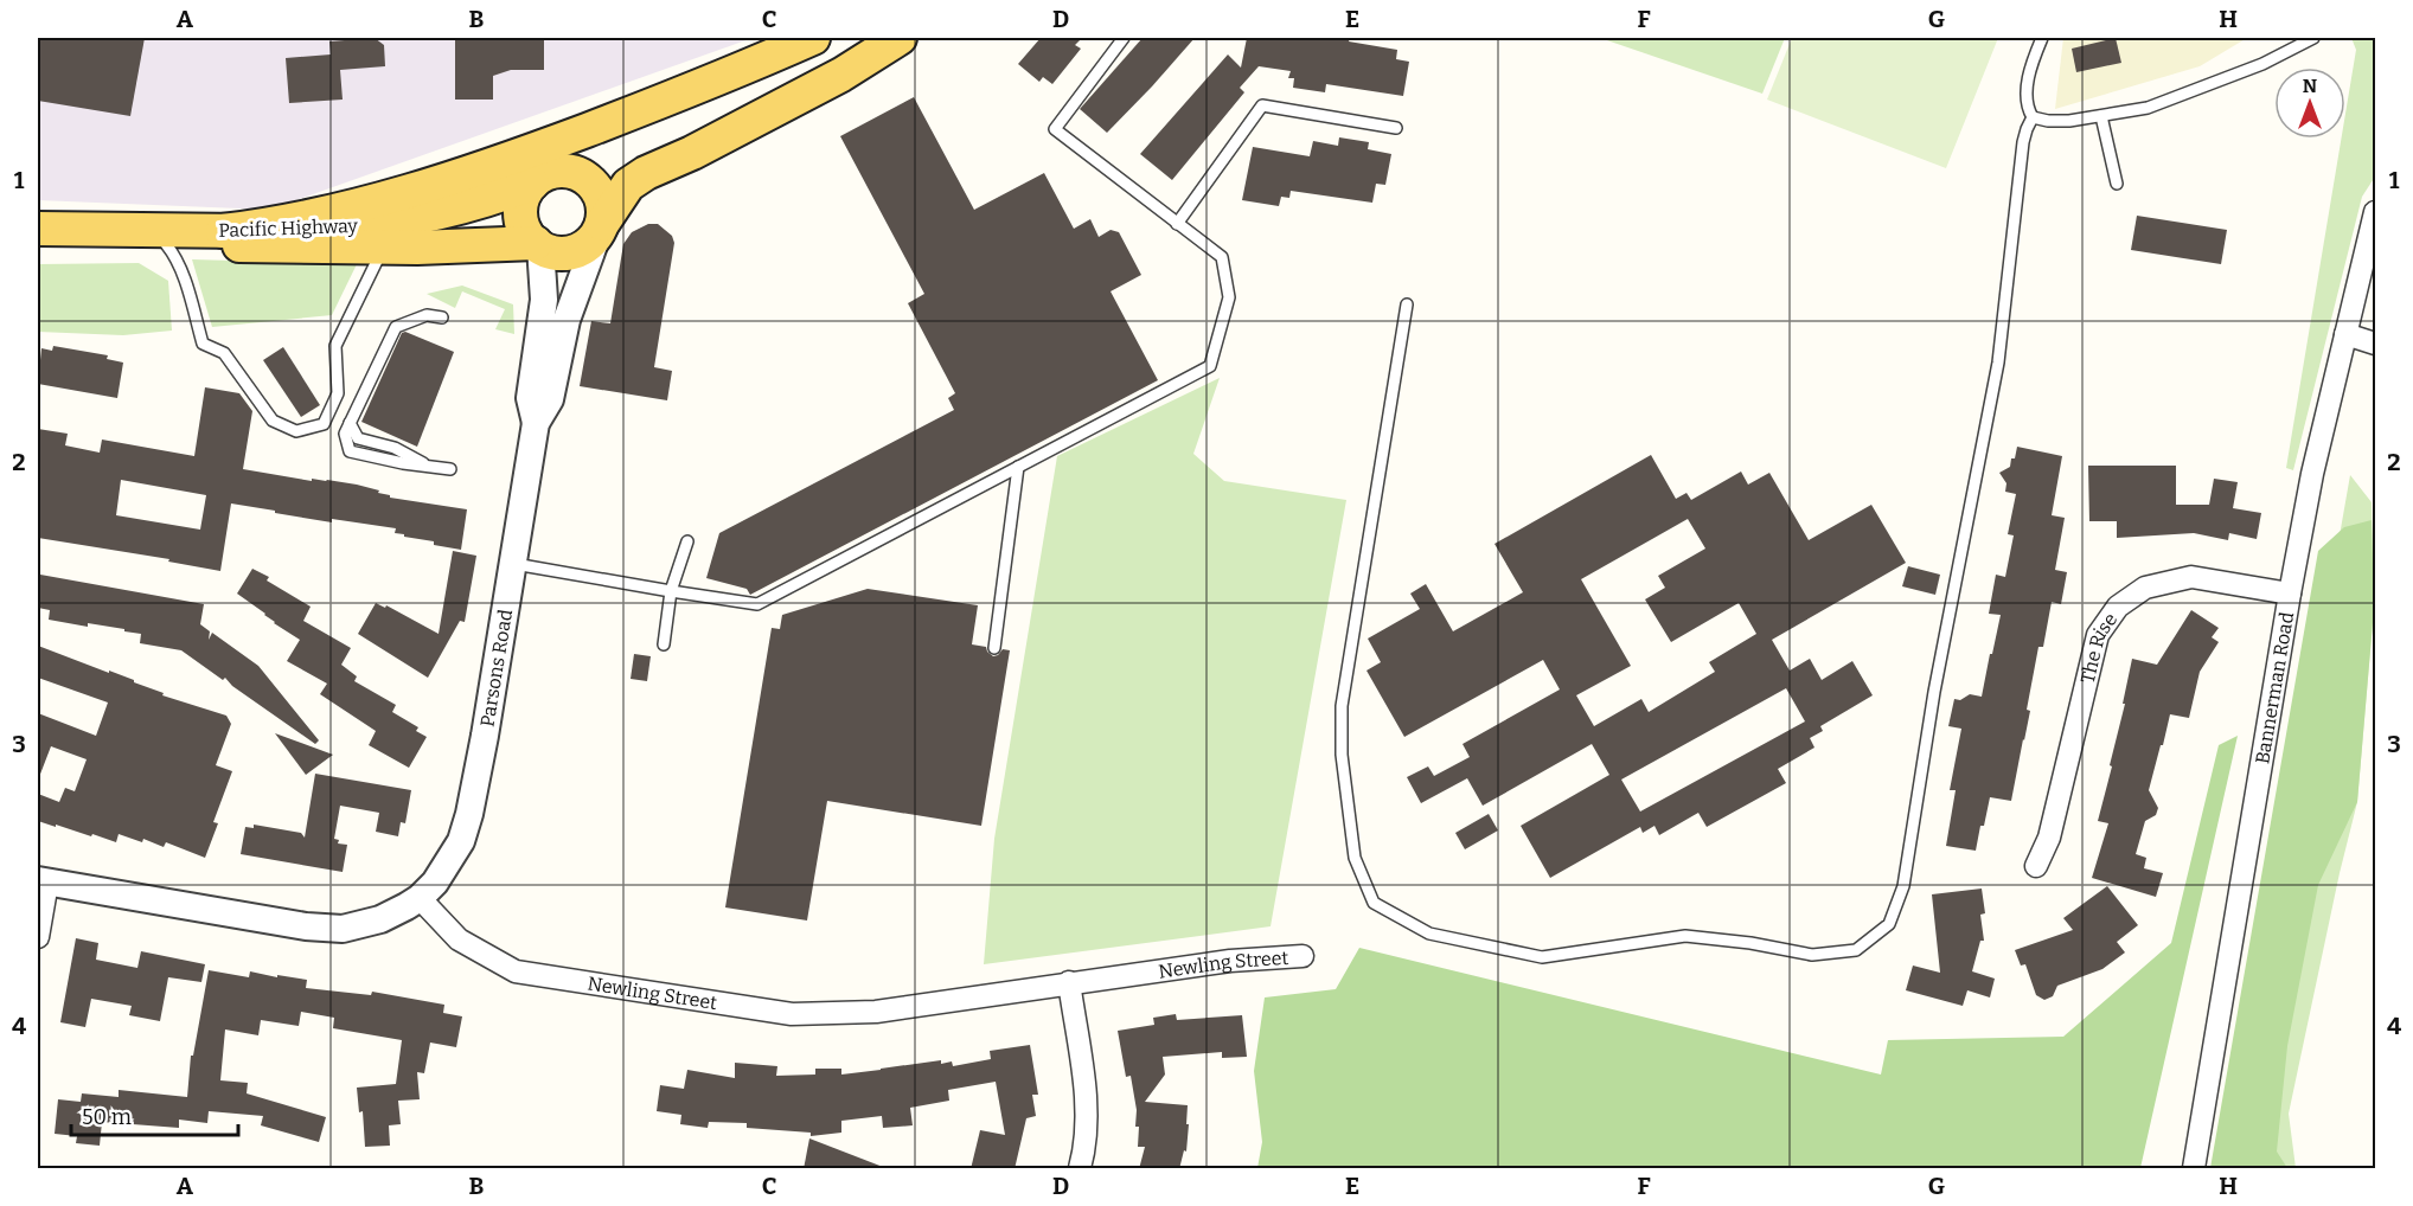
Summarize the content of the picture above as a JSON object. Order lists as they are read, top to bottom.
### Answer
{
  "streets": {
    "main road": ["Pacific Highway"],
    "street": [
      "The Rise",
      "Parsons Road",
      "Bannerman Road",
      "Newling Street"
    ]
  },
  "crossings": [
    ["Pacific Highway", "Parsons Road"],
    ["The Rise", "Bannerman Road"],
    ["Parsons Road", "Newling Street"]
  ],
  "scale_bar": "50 m",
  "north": "top",
  "grid": {
    "columns": [
      "A",
      "B",
      "C",
      "D",
      "E",
      "F",
      "G",
      "H"
    ],
    "rows": [
      "1",
      "2",
      "3",
      "4"
    ]
  }
}
